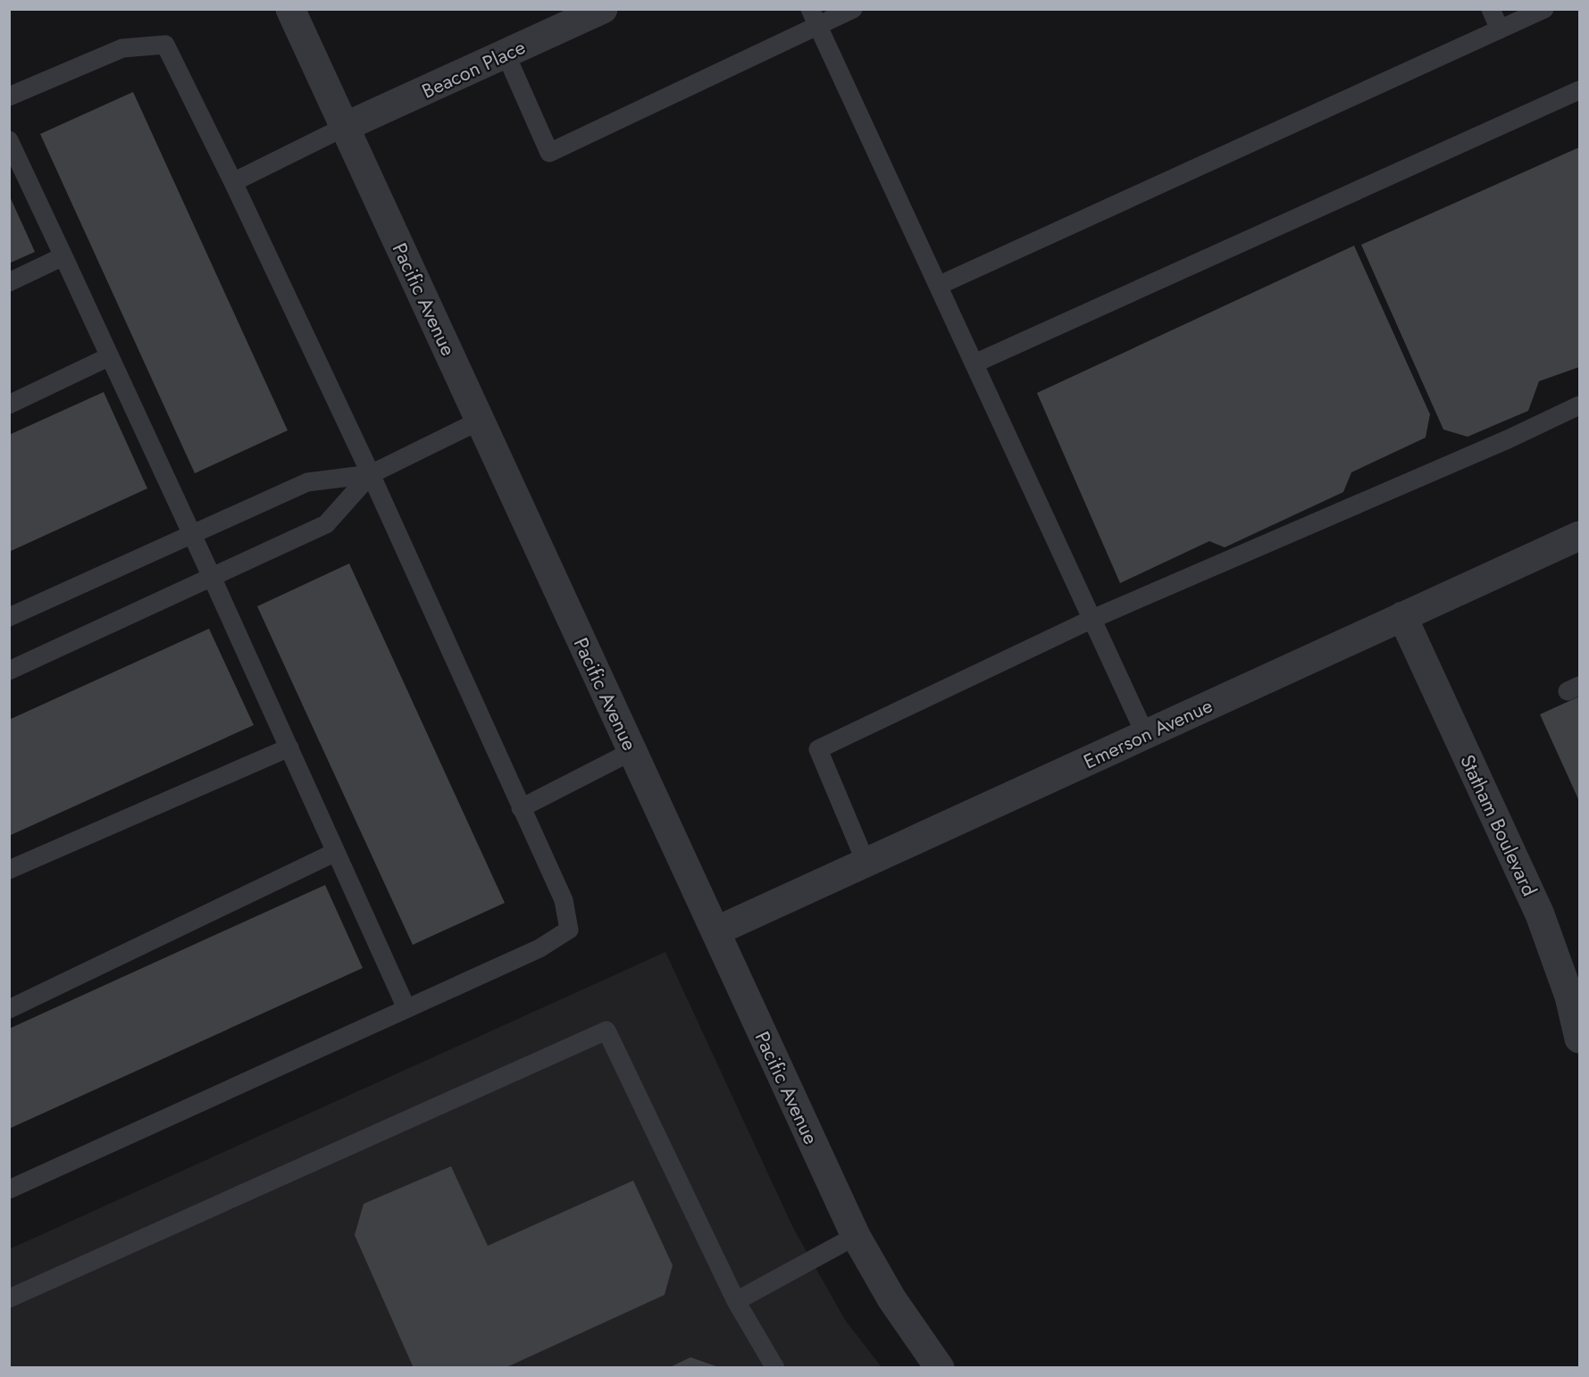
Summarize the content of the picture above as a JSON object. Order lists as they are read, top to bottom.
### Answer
{
  "streets": {
    "street": [
      "Beacon Place",
      "Pacific Avenue",
      "Emerson Avenue",
      "Statham Boulevard"
    ]
  },
  "crossings": [
    ["Beacon Place", "Pacific Avenue"],
    ["Pacific Avenue", "Emerson Avenue"],
    ["Emerson Avenue", "Statham Boulevard"]
  ]
}
